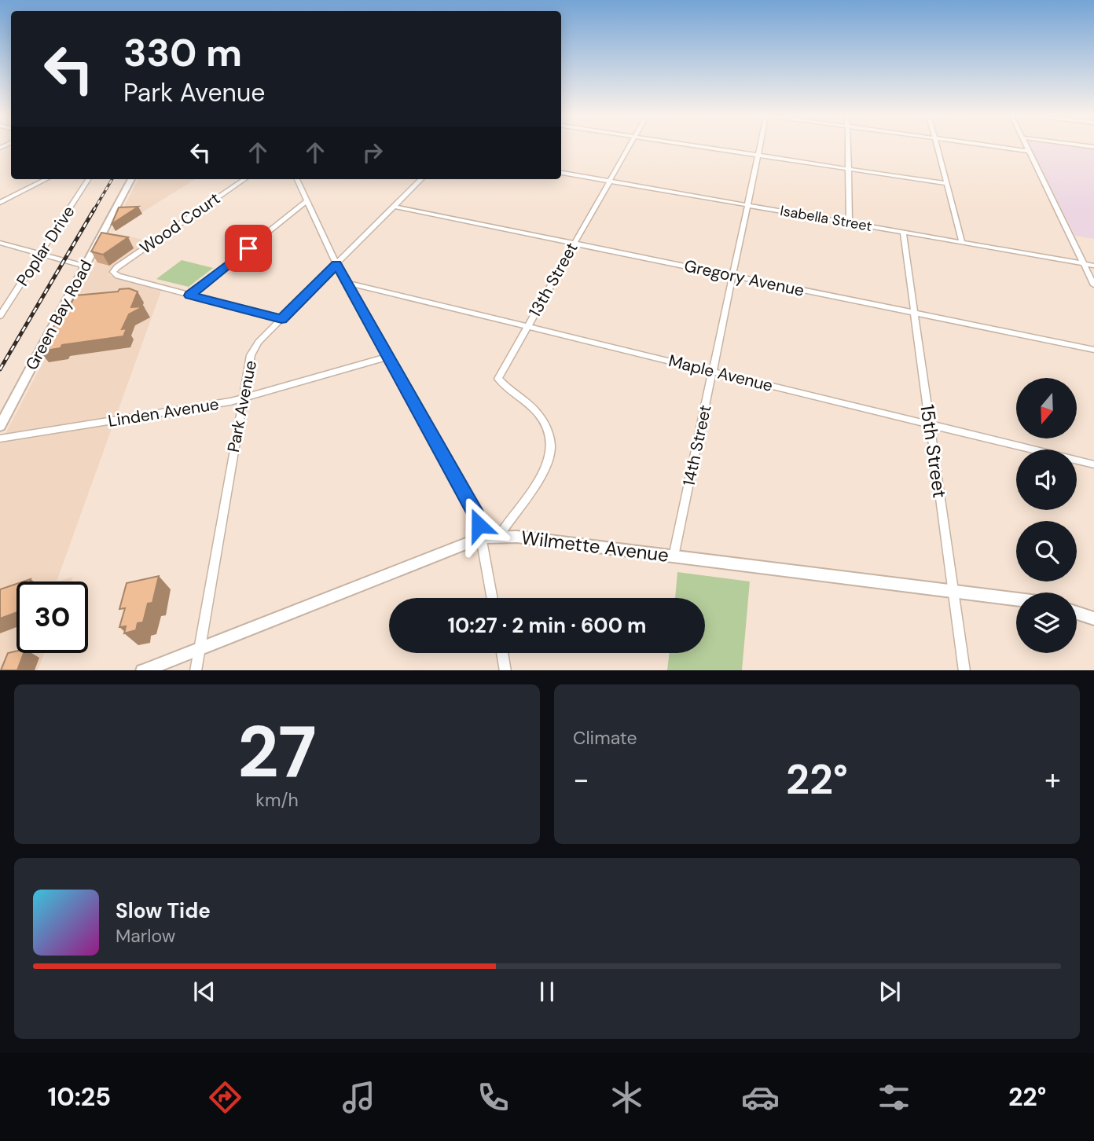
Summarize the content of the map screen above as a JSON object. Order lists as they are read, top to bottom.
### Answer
{
  "streets": {
    "main road": ["Green Bay Road"],
    "street": [
      "Isabella Street",
      "Wood Court",
      "Poplar Drive",
      "Gregory Avenue",
      "13th Street",
      "Maple Avenue",
      "Park Avenue",
      "Linden Avenue",
      "14th Street",
      "15th Street",
      "Wilmette Avenue"
    ]
  },
  "crossings": [
    ["Isabella Street", "13th Street"],
    ["Isabella Street", "14th Street"],
    ["Isabella Street", "15th Street"],
    ["Gregory Avenue", "13th Street"],
    ["Gregory Avenue", "Park Avenue"],
    ["Gregory Avenue", "14th Street"],
    ["Gregory Avenue", "15th Street"],
    ["13th Street", "Maple Avenue"],
    ["13th Street", "Wilmette Avenue"],
    ["Maple Avenue", "14th Street"],
    ["Maple Avenue", "15th Street"],
    ["Park Avenue", "Linden Avenue"],
    ["Park Avenue", "Wilmette Avenue"],
    ["14th Street", "Wilmette Avenue"],
    ["15th Street", "Wilmette Avenue"]
  ],
  "north": "bottom",
  "page": {
    "turn": ["330 m", "Park Avenue"],
    "limit": "30",
    "trip": "10:27 · 2 min · 600 m",
    "tile": [
      ["27", "km/h"],
      "Climate"
    ],
    "heat": ["−", "22°", "+"],
    "song": ["Slow Tide", "Marlow"],
    "tabs": ["10:25", "22°"]
  }
}
